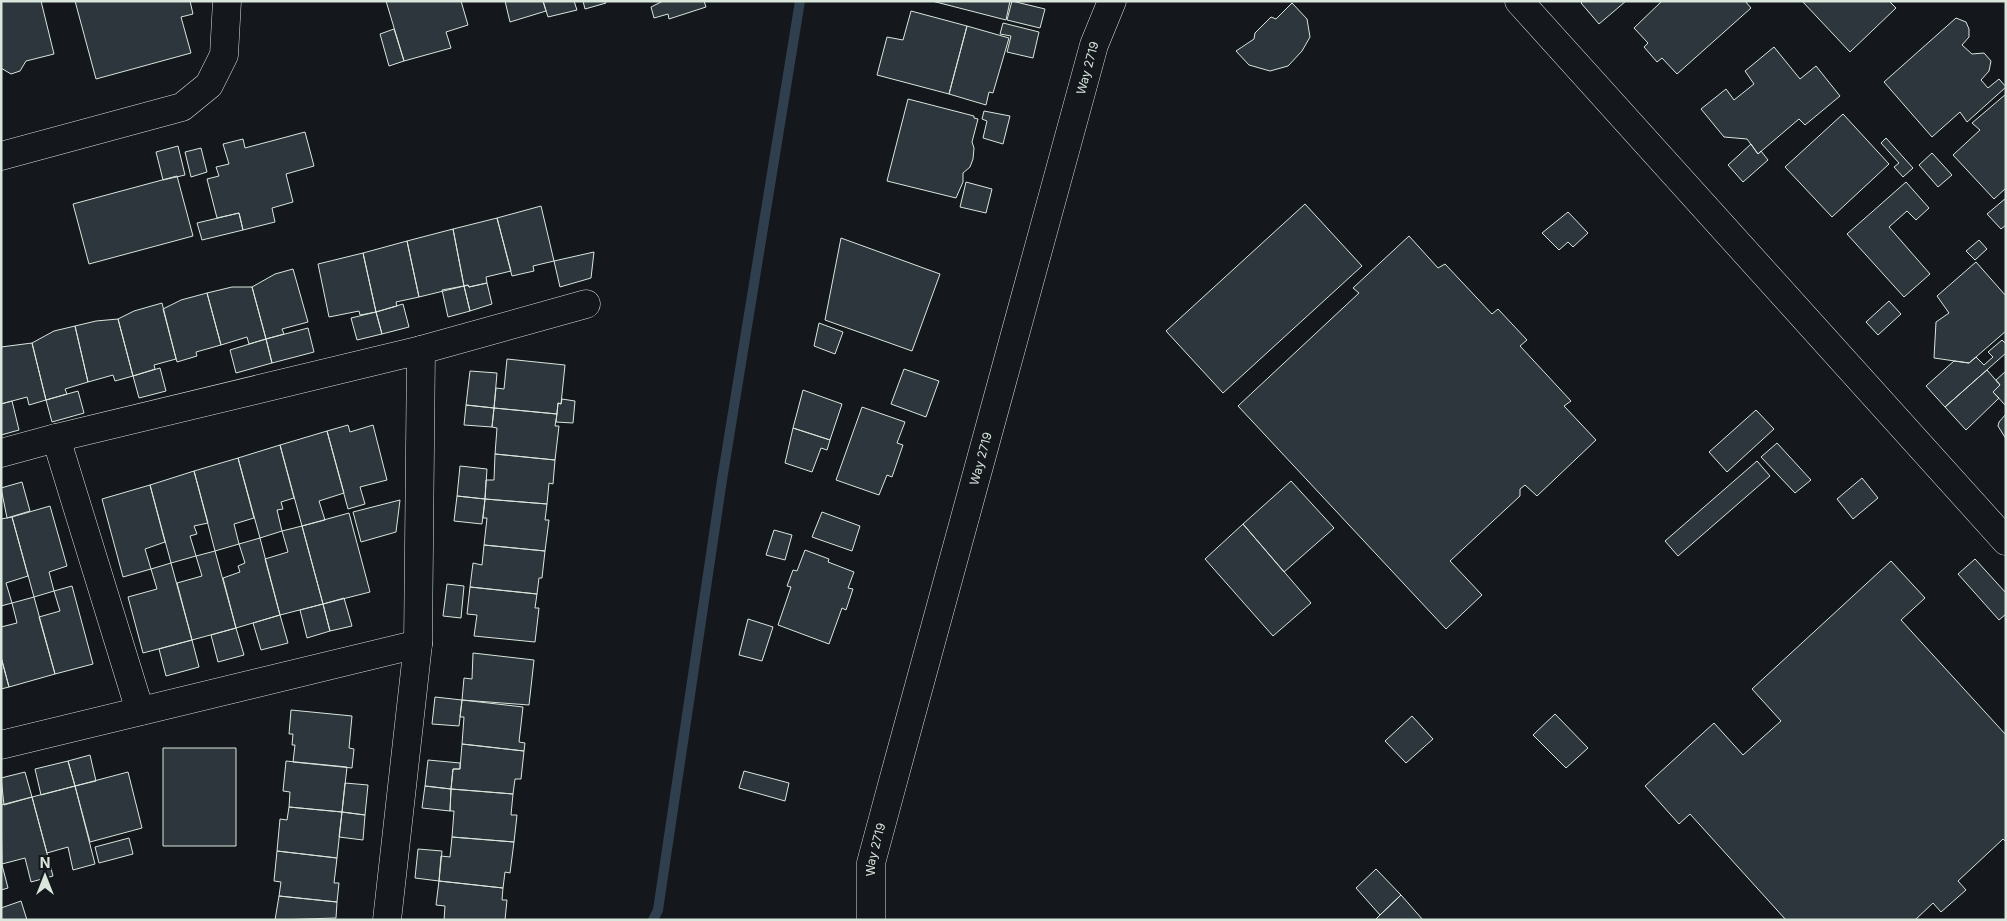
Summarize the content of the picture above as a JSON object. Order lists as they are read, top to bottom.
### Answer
{
  "streets": {
    "street": ["Way 2719"]
  },
  "north": "top"
}
